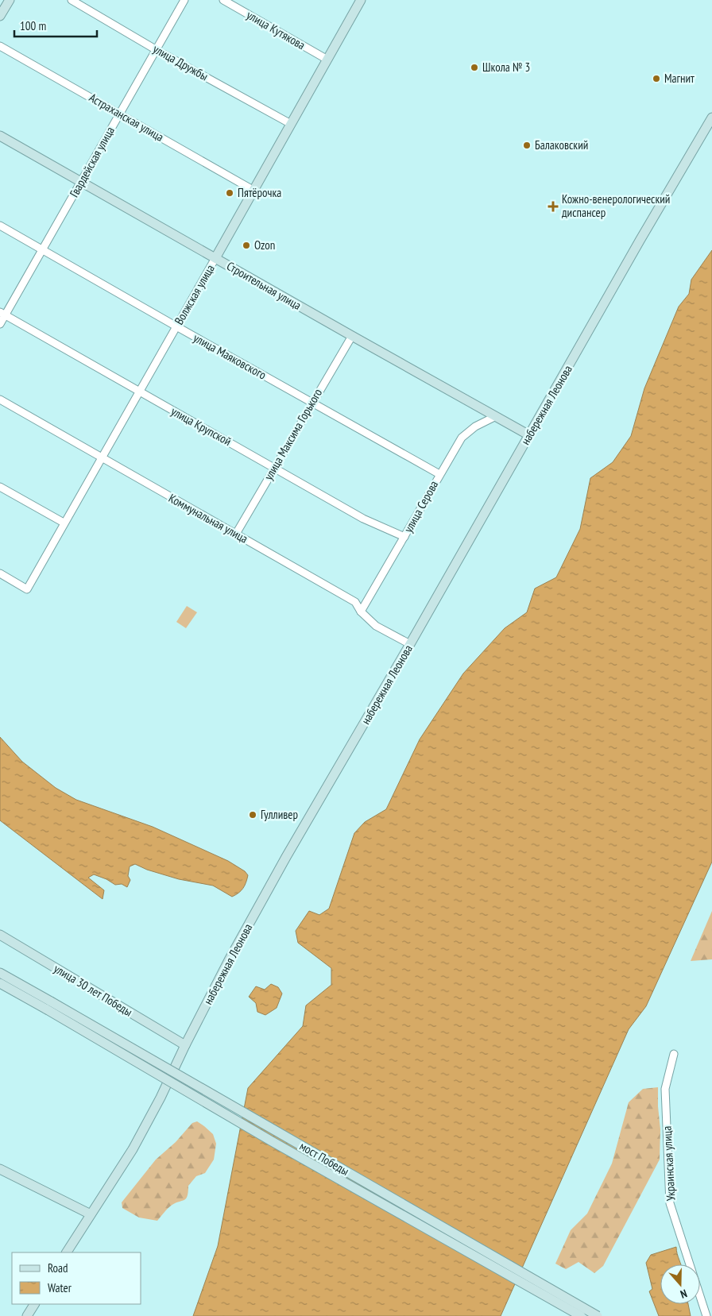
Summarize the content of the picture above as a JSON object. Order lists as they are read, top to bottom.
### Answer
{
  "streets": {
    "main road": [
      "Строительная улица",
      "Волжская улица",
      "набережная Леонова",
      "улица 30 лет Победы",
      "мост Победы"
    ],
    "street": [
      "улица Кутякова",
      "улица Дружбы",
      "Астраханская улица",
      "Гвардейская улица",
      "улица Маяковского",
      "улица Крупской",
      "улица Максима Горького",
      "улица Серова",
      "Коммунальная улица",
      "Украинская улица"
    ]
  },
  "crossings": [
    ["улица Кутякова", "Волжская улица"],
    ["улица Дружбы", "Гвардейская улица"],
    ["улица Дружбы", "Волжская улица"],
    ["Астраханская улица", "Гвардейская улица"],
    ["Астраханская улица", "Волжская улица"],
    ["Гвардейская улица", "Строительная улица"],
    ["Гвардейская улица", "улица Маяковского"],
    ["Гвардейская улица", "улица Крупской"],
    ["Строительная улица", "Волжская улица"],
    ["Строительная улица", "набережная Леонова"],
    ["Строительная улица", "улица Максима Горького"],
    ["Строительная улица", "улица Серова"],
    ["Волжская улица", "улица Маяковского"],
    ["Волжская улица", "улица Крупской"],
    ["Волжская улица", "Коммунальная улица"],
    ["улица Маяковского", "улица Максима Горького"],
    ["улица Маяковского", "улица Серова"],
    ["набережная Леонова", "Коммунальная улица"],
    ["набережная Леонова", "улица 30 лет Победы"],
    ["улица Крупской", "улица Максима Горького"],
    ["улица Крупской", "улица Серова"],
    ["улица Максима Горького", "Коммунальная улица"],
    ["улица Серова", "Коммунальная улица"]
  ],
  "places": {
    "other": [
      "Школа № 3",
      "Магнит",
      "Балаковский",
      "Пятёрочка",
      "Ozon",
      "Гулливер"
    ],
    "health": ["Кожно-венерологический диспансер"]
  },
  "legend": ["Road", "Water"],
  "scale_bar": "100 m",
  "north": "bottom"
}
